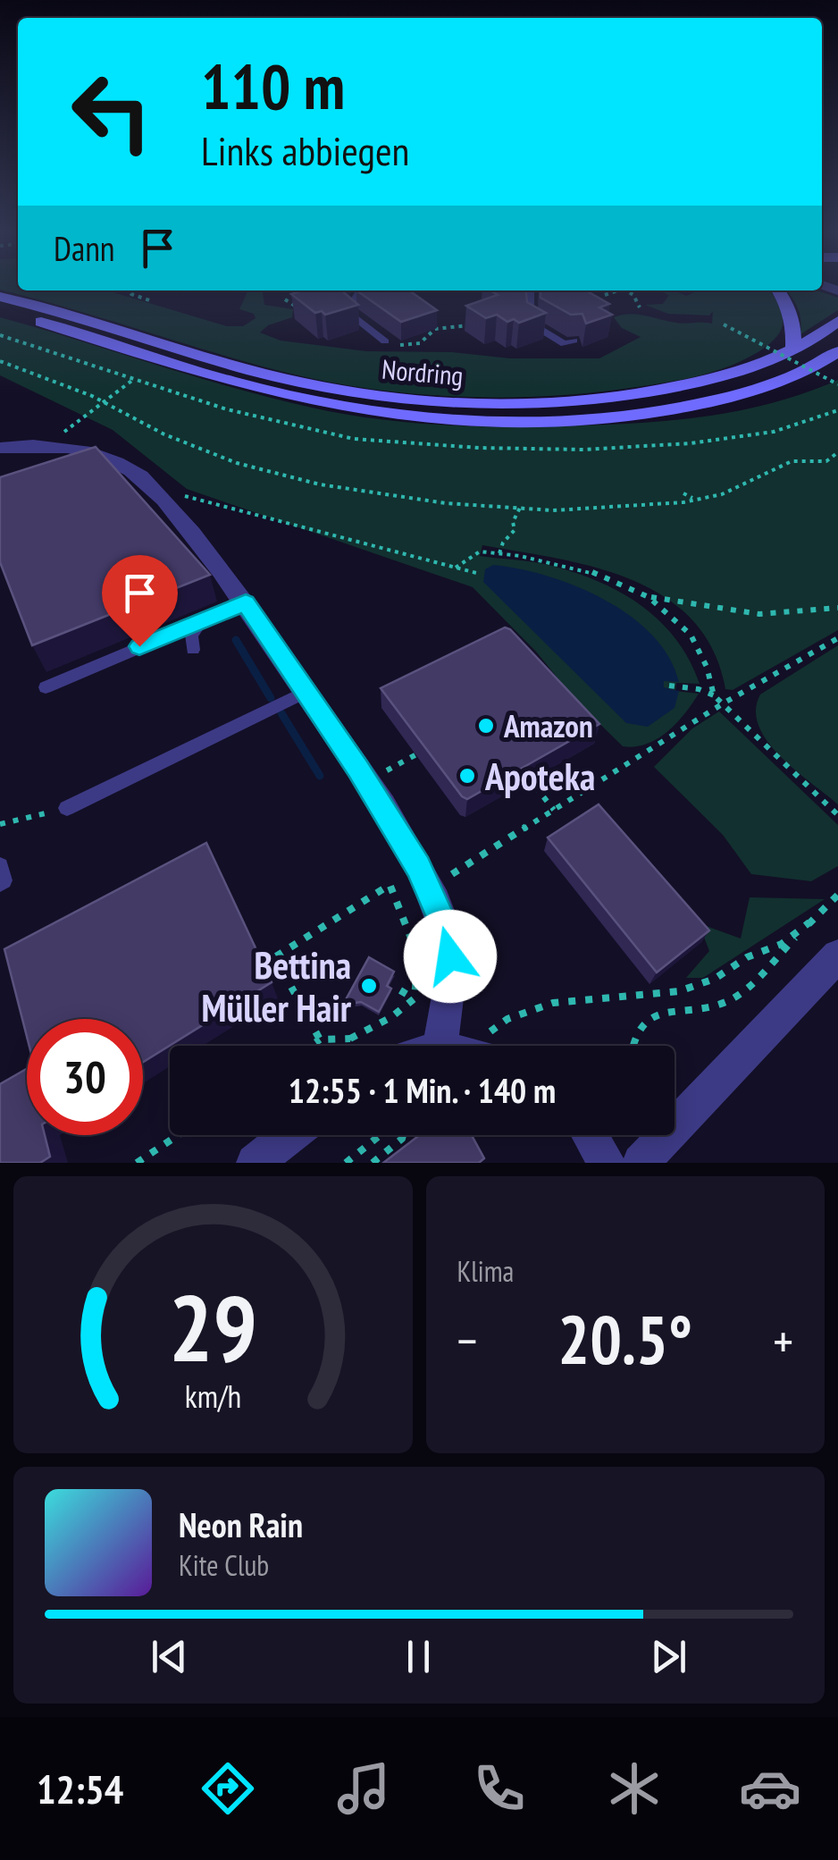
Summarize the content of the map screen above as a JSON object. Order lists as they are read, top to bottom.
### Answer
{
  "streets": {
    "street": ["Nordring"]
  },
  "places": ["Amazon", "Apoteka", "Bettina Müller Hair"],
  "page": {
    "turn": ["110 m", "Links abbiegen"],
    "then": "Dann",
    "limit": "30",
    "trip": "12:55 · 1 Min. · 140 m",
    "tile": "Klima",
    "heat": ["−", "20.5°", "+"],
    "song": ["Neon Rain", "Kite Club"],
    "tabs": "12:54",
    "gauge": ["29", "km/h"]
  }
}
